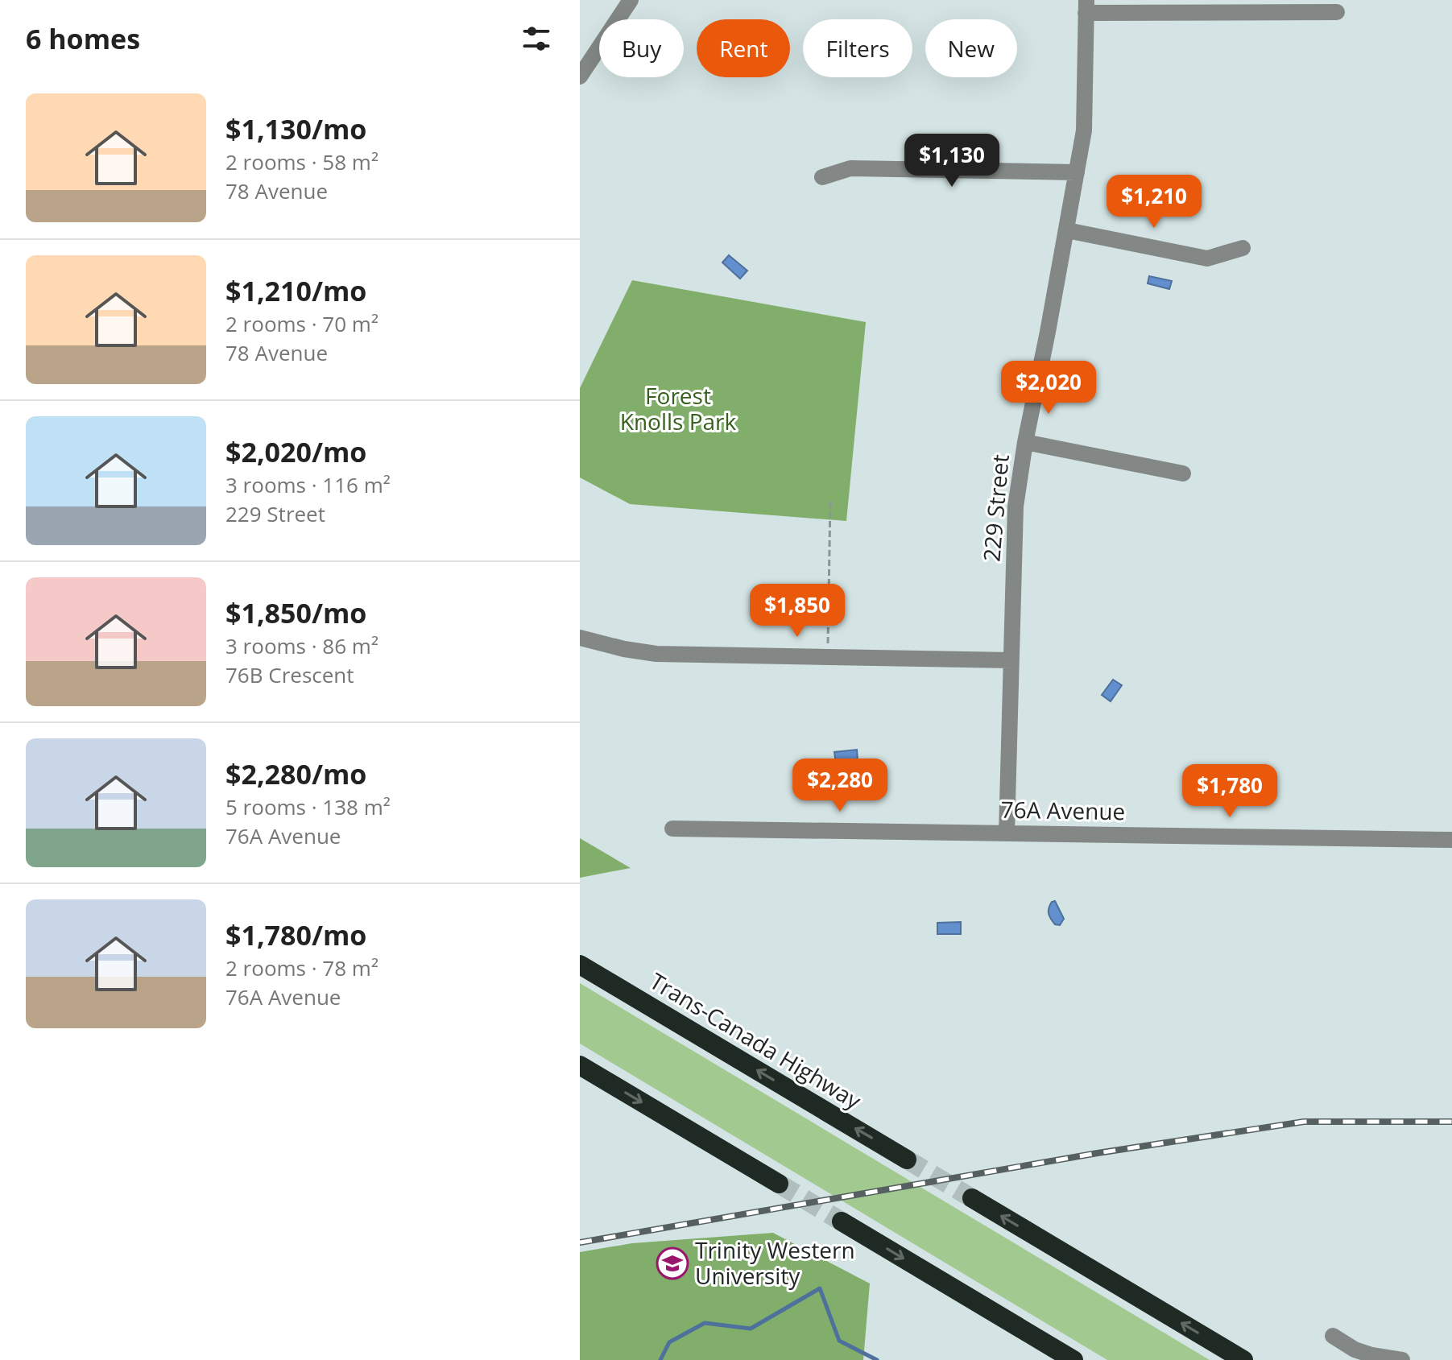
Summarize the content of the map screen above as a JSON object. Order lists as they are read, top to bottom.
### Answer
{
  "streets": {
    "highway": ["Trans-Canada Highway"],
    "street": ["229 Street", "76A Avenue"]
  },
  "crossings": [
    ["229 Street", "76A Avenue"]
  ],
  "parks": ["Forest Knolls Park"],
  "places": {
    "school or university": ["Trinity Western University"]
  },
  "page": {
    "heading": "6 homes",
    "chip": [
      "Buy",
      "Rent",
      "Filters",
      "New"
    ],
    "list": [
      {
        "name": "$1,130/mo",
        "note": "2 rooms · 58 m² · 78 Avenue"
      },
      {
        "name": "$1,210/mo",
        "note": "2 rooms · 70 m² · 78 Avenue"
      },
      {
        "name": "$2,020/mo",
        "note": "3 rooms · 116 m² · 229 Street"
      },
      {
        "name": "$1,850/mo",
        "note": "3 rooms · 86 m² · 76B Crescent"
      },
      {
        "name": "$2,280/mo",
        "note": "5 rooms · 138 m² · 76A Avenue"
      },
      {
        "name": "$1,780/mo",
        "note": "2 rooms · 78 m² · 76A Avenue"
      }
    ],
    "price": [
      "$1,130",
      "$1,210",
      "$2,020",
      "$1,850",
      "$2,280",
      "$1,780"
    ]
  }
}
